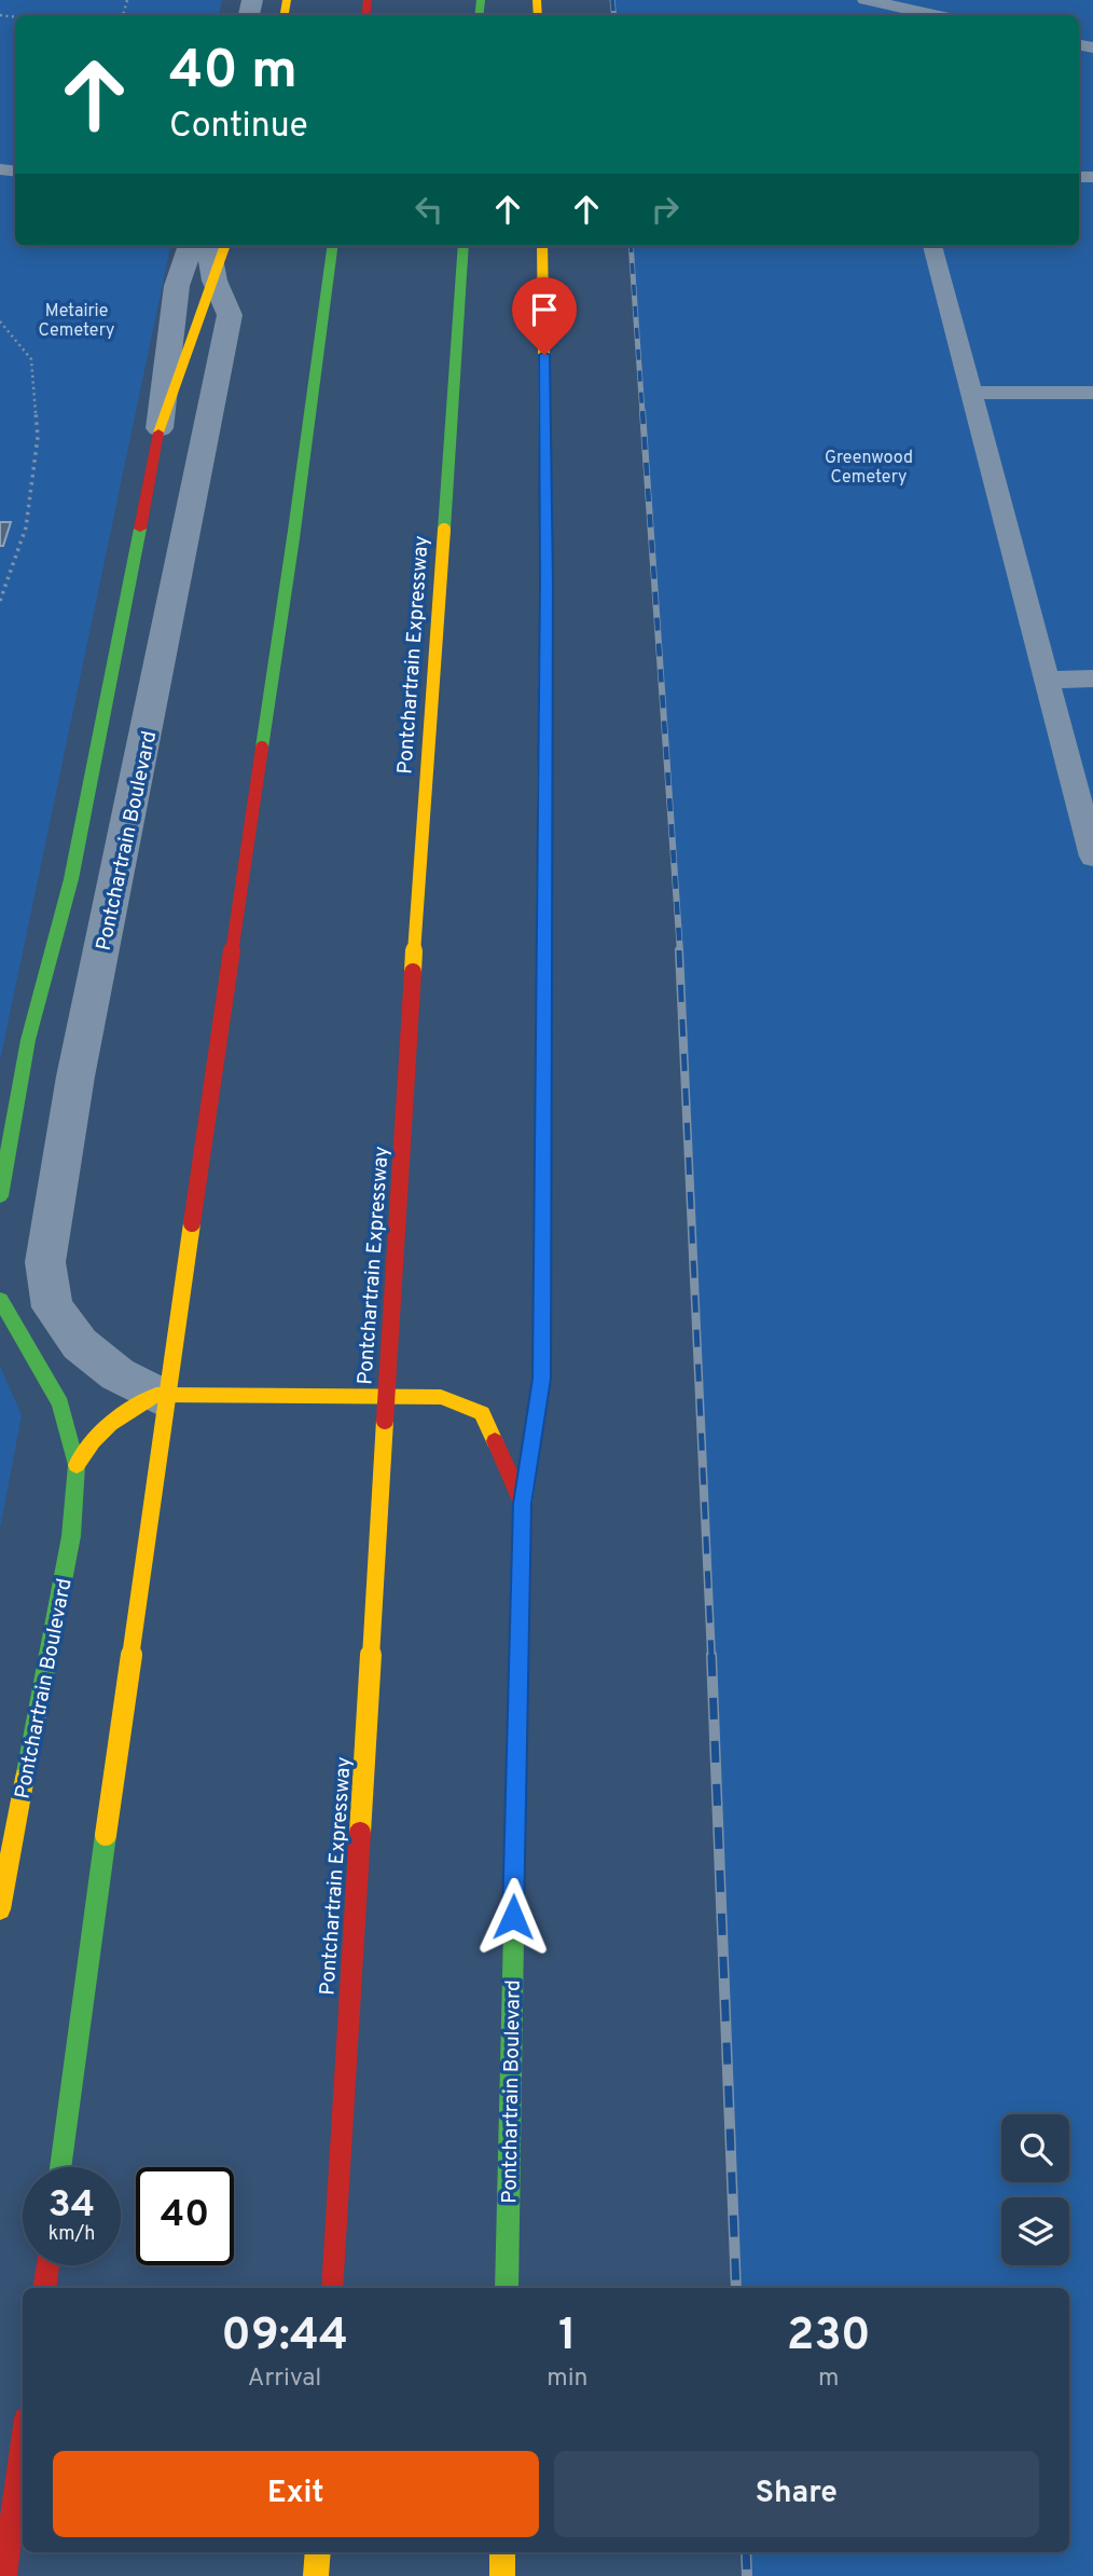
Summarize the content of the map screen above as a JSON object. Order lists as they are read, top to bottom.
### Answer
{
  "streets": {
    "main road": ["Pontchartrain Expressway", "Pontchartrain Boulevard"]
  },
  "parks": ["Metairie Cemetery", "Greenwood Cemetery"],
  "page": {
    "turn": ["40 m", "Continue"],
    "speed": "34 km/h",
    "limit": "40",
    "eta": [
      "09:44",
      "Arrival",
      "1",
      "min",
      "230",
      "m"
    ],
    "buttons": ["Exit", "Share"]
  }
}
